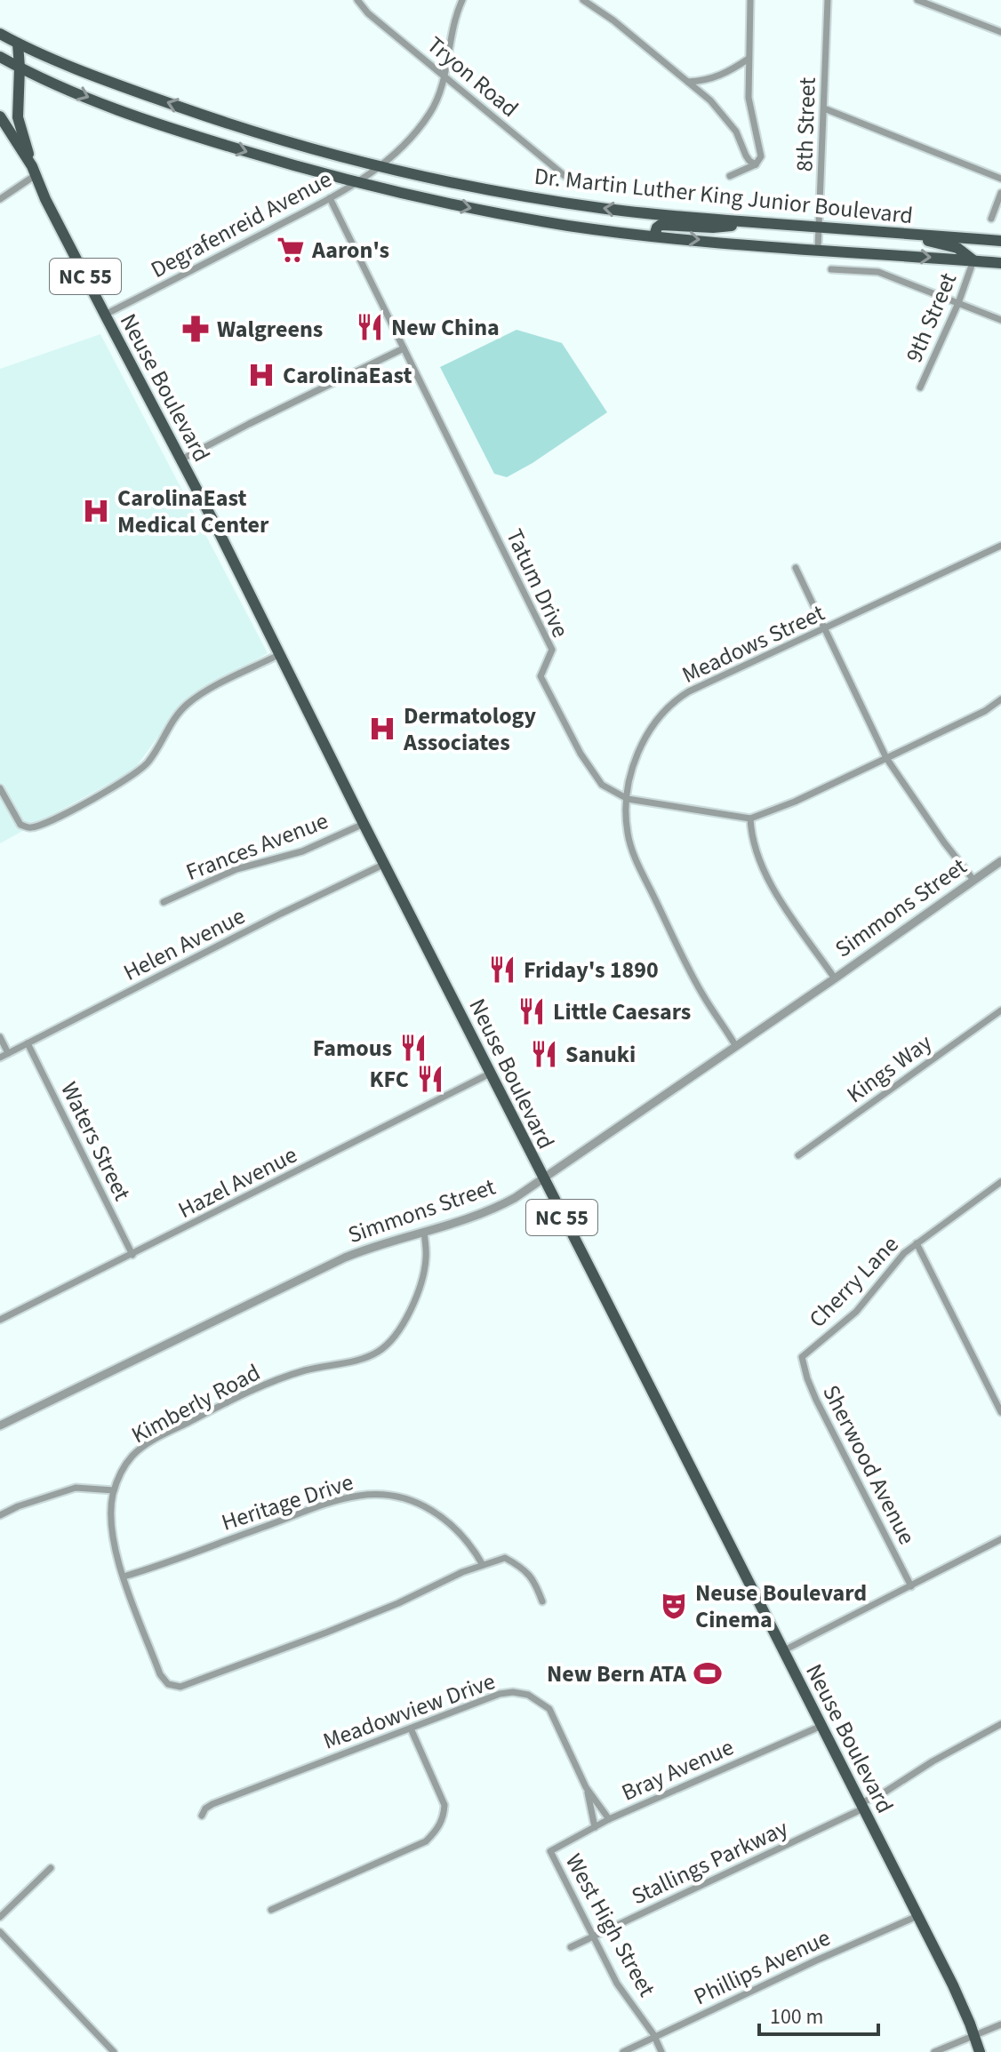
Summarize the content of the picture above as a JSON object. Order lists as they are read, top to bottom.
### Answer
{
  "streets": {
    "main road": ["Dr. Martin Luther King Junior Boulevard", "NC 55", "Neuse Boulevard"],
    "street": [
      "Tryon Road",
      "8th Street",
      "Degrafenreid Avenue",
      "9th Street",
      "Tatum Drive",
      "Meadows Street",
      "Frances Avenue",
      "Simmons Street",
      "Helen Avenue",
      "Kings Way",
      "Waters Street",
      "Hazel Avenue",
      "Cherry Lane",
      "Kimberly Road",
      "Sherwood Avenue",
      "Heritage Drive",
      "Meadowview Drive",
      "Bray Avenue",
      "Stallings Parkway",
      "West High Street",
      "Phillips Avenue"
    ]
  },
  "crossings": [
    ["Tryon Road", "Degrafenreid Avenue"],
    ["8th Street", "Dr. Martin Luther King Junior Boulevard"],
    ["Dr. Martin Luther King Junior Boulevard", "Degrafenreid Avenue"],
    ["Dr. Martin Luther King Junior Boulevard", "NC 55"],
    ["Dr. Martin Luther King Junior Boulevard", "9th Street"],
    ["Degrafenreid Avenue", "Neuse Boulevard"],
    ["Degrafenreid Avenue", "Tatum Drive"],
    ["NC 55", "Neuse Boulevard"],
    ["Neuse Boulevard", "Frances Avenue"],
    ["Neuse Boulevard", "Simmons Street"],
    ["Neuse Boulevard", "Helen Avenue"],
    ["Neuse Boulevard", "Hazel Avenue"],
    ["Neuse Boulevard", "Bray Avenue"],
    ["Neuse Boulevard", "Stallings Parkway"],
    ["Neuse Boulevard", "Phillips Avenue"],
    ["Tatum Drive", "Meadows Street"],
    ["Meadows Street", "Simmons Street"],
    ["Simmons Street", "Kimberly Road"],
    ["Helen Avenue", "Waters Street"],
    ["Waters Street", "Hazel Avenue"],
    ["Cherry Lane", "Sherwood Avenue"],
    ["Kimberly Road", "Heritage Drive"],
    ["Meadowview Drive", "Bray Avenue"],
    ["Bray Avenue", "West High Street"],
    ["Stallings Parkway", "West High Street"],
    ["West High Street", "Phillips Avenue"]
  ],
  "places": {
    "supermarket": ["Aaron's"],
    "restaurant": [
      "New China",
      "Friday's 1890",
      "Little Caesars",
      "Famous",
      "Sanuki",
      "KFC"
    ],
    "pharmacy": ["Walgreens"],
    "hospital": ["CarolinaEast", "CarolinaEast Medical Center", "Dermatology Associates"],
    "theatre": ["Neuse Boulevard Cinema"],
    "sports": ["New Bern ATA"]
  },
  "scale_bar": "100 m"
}
